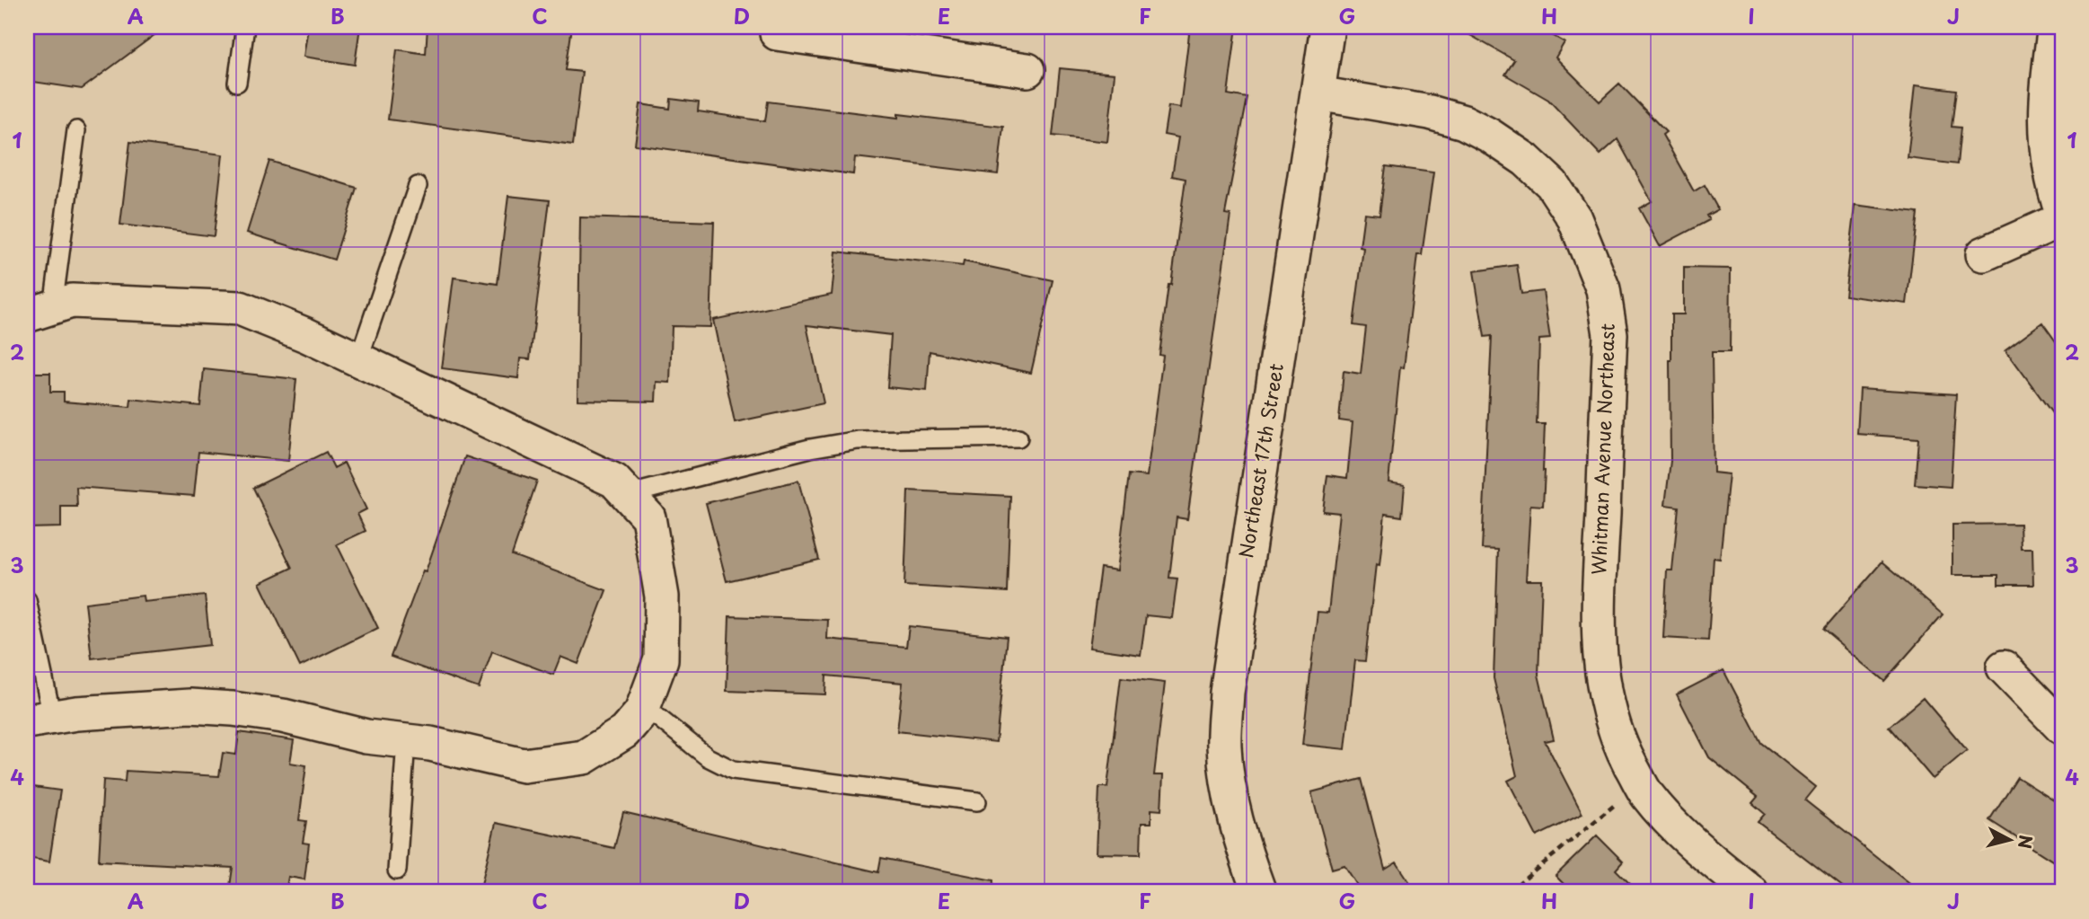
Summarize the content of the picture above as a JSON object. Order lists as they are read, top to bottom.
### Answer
{
  "streets": {
    "street": ["Whitman Avenue Northeast", "Northeast 17th Street"]
  },
  "crossings": [
    ["Whitman Avenue Northeast", "Northeast 17th Street"]
  ],
  "north": "right",
  "grid": {
    "columns": [
      "A",
      "B",
      "C",
      "D",
      "E",
      "F",
      "G",
      "H",
      "I",
      "J"
    ],
    "rows": [
      "1",
      "2",
      "3",
      "4"
    ]
  }
}
